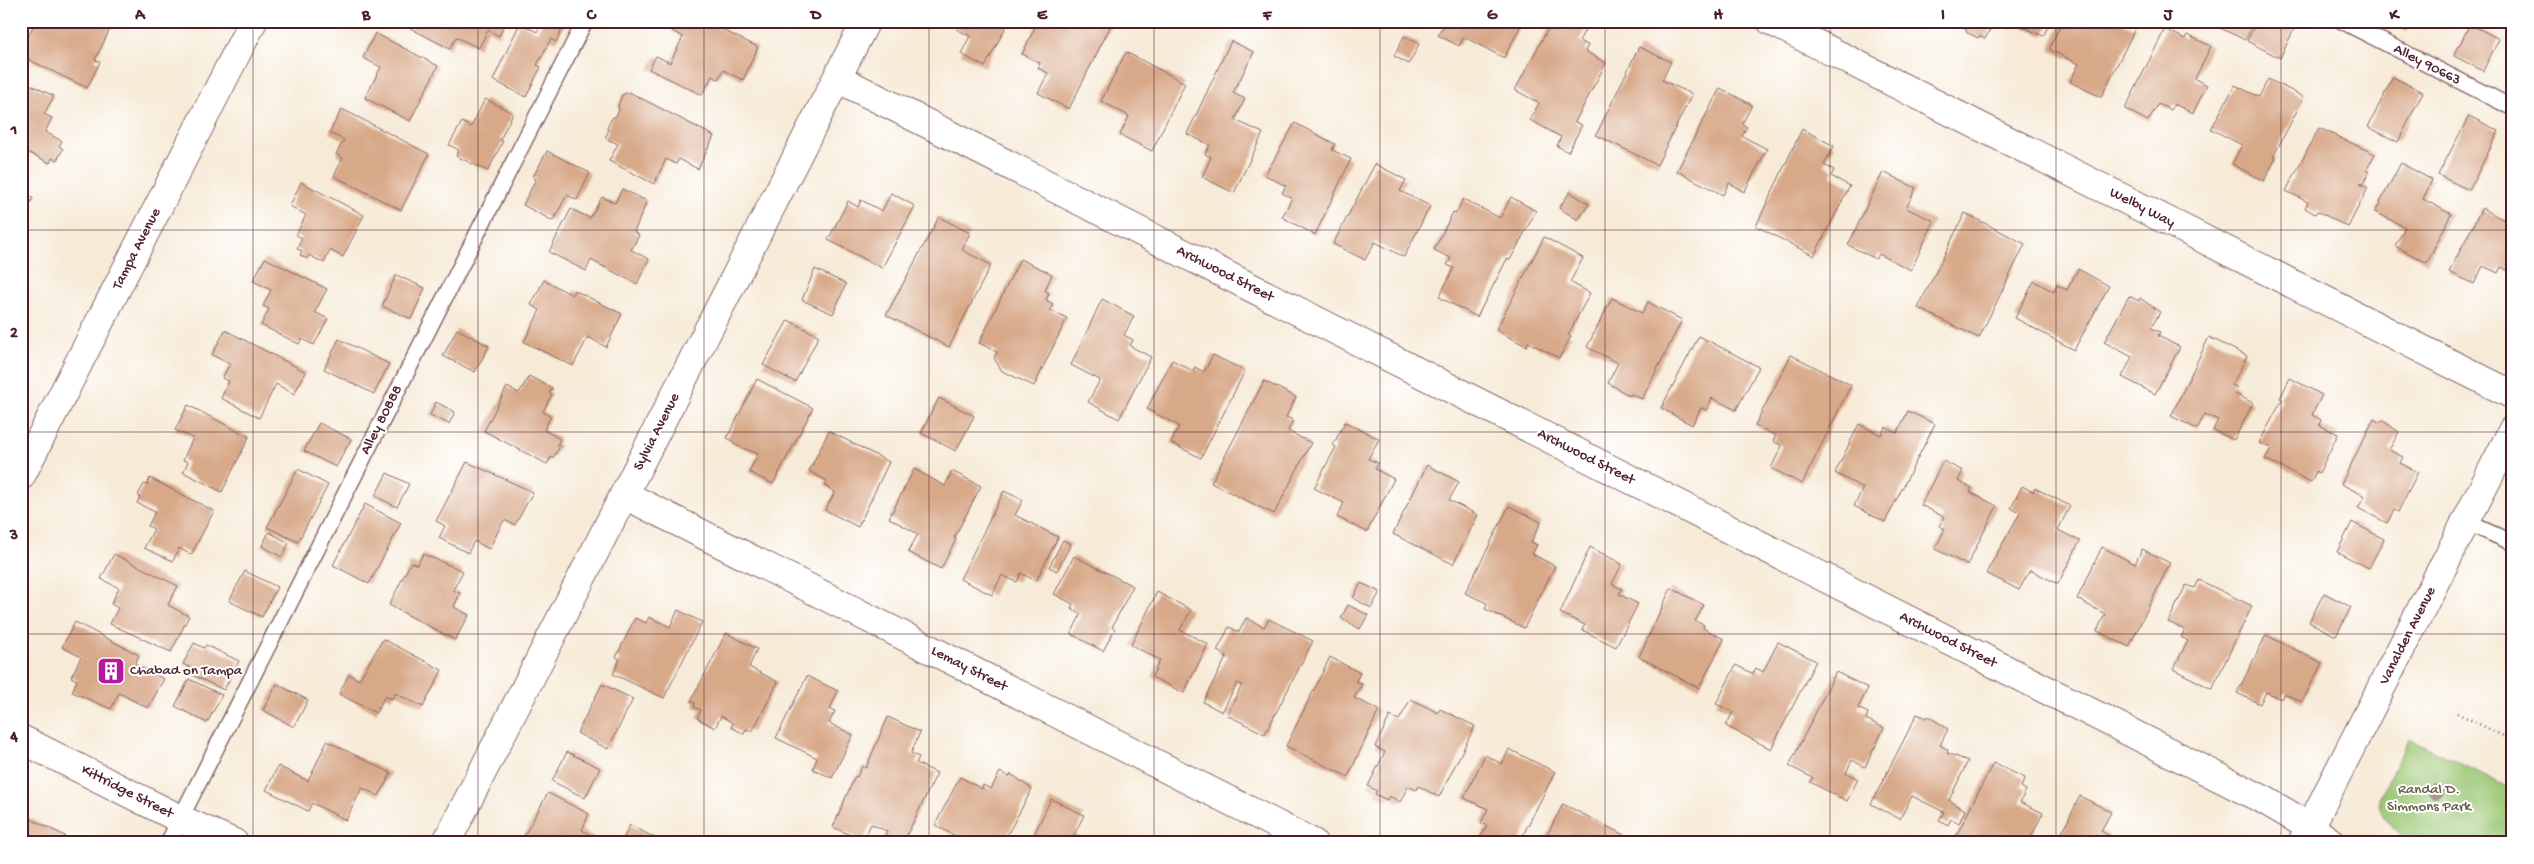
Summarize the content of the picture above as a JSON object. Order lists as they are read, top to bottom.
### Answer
{
  "streets": {
    "street": [
      "Welby Way",
      "Tampa Avenue",
      "Archwood Street",
      "Sylvia Avenue",
      "Vanalden Avenue",
      "Lemay Street",
      "Kittridge Street"
    ],
    "lane": ["Alley 90663", "Alley 80888"]
  },
  "crossings": [
    ["Archwood Street", "Sylvia Avenue"],
    ["Archwood Street", "Vanalden Avenue"],
    ["Alley 80888", "Kittridge Street"],
    ["Sylvia Avenue", "Lemay Street"]
  ],
  "parks": ["Randal D. Simmons Park"],
  "places": {
    "building": ["Chabad on Tampa"]
  },
  "grid": {
    "columns": [
      "A",
      "B",
      "C",
      "D",
      "E",
      "F",
      "G",
      "H",
      "I",
      "J",
      "K"
    ],
    "rows": [
      "1",
      "2",
      "3",
      "4"
    ]
  }
}
